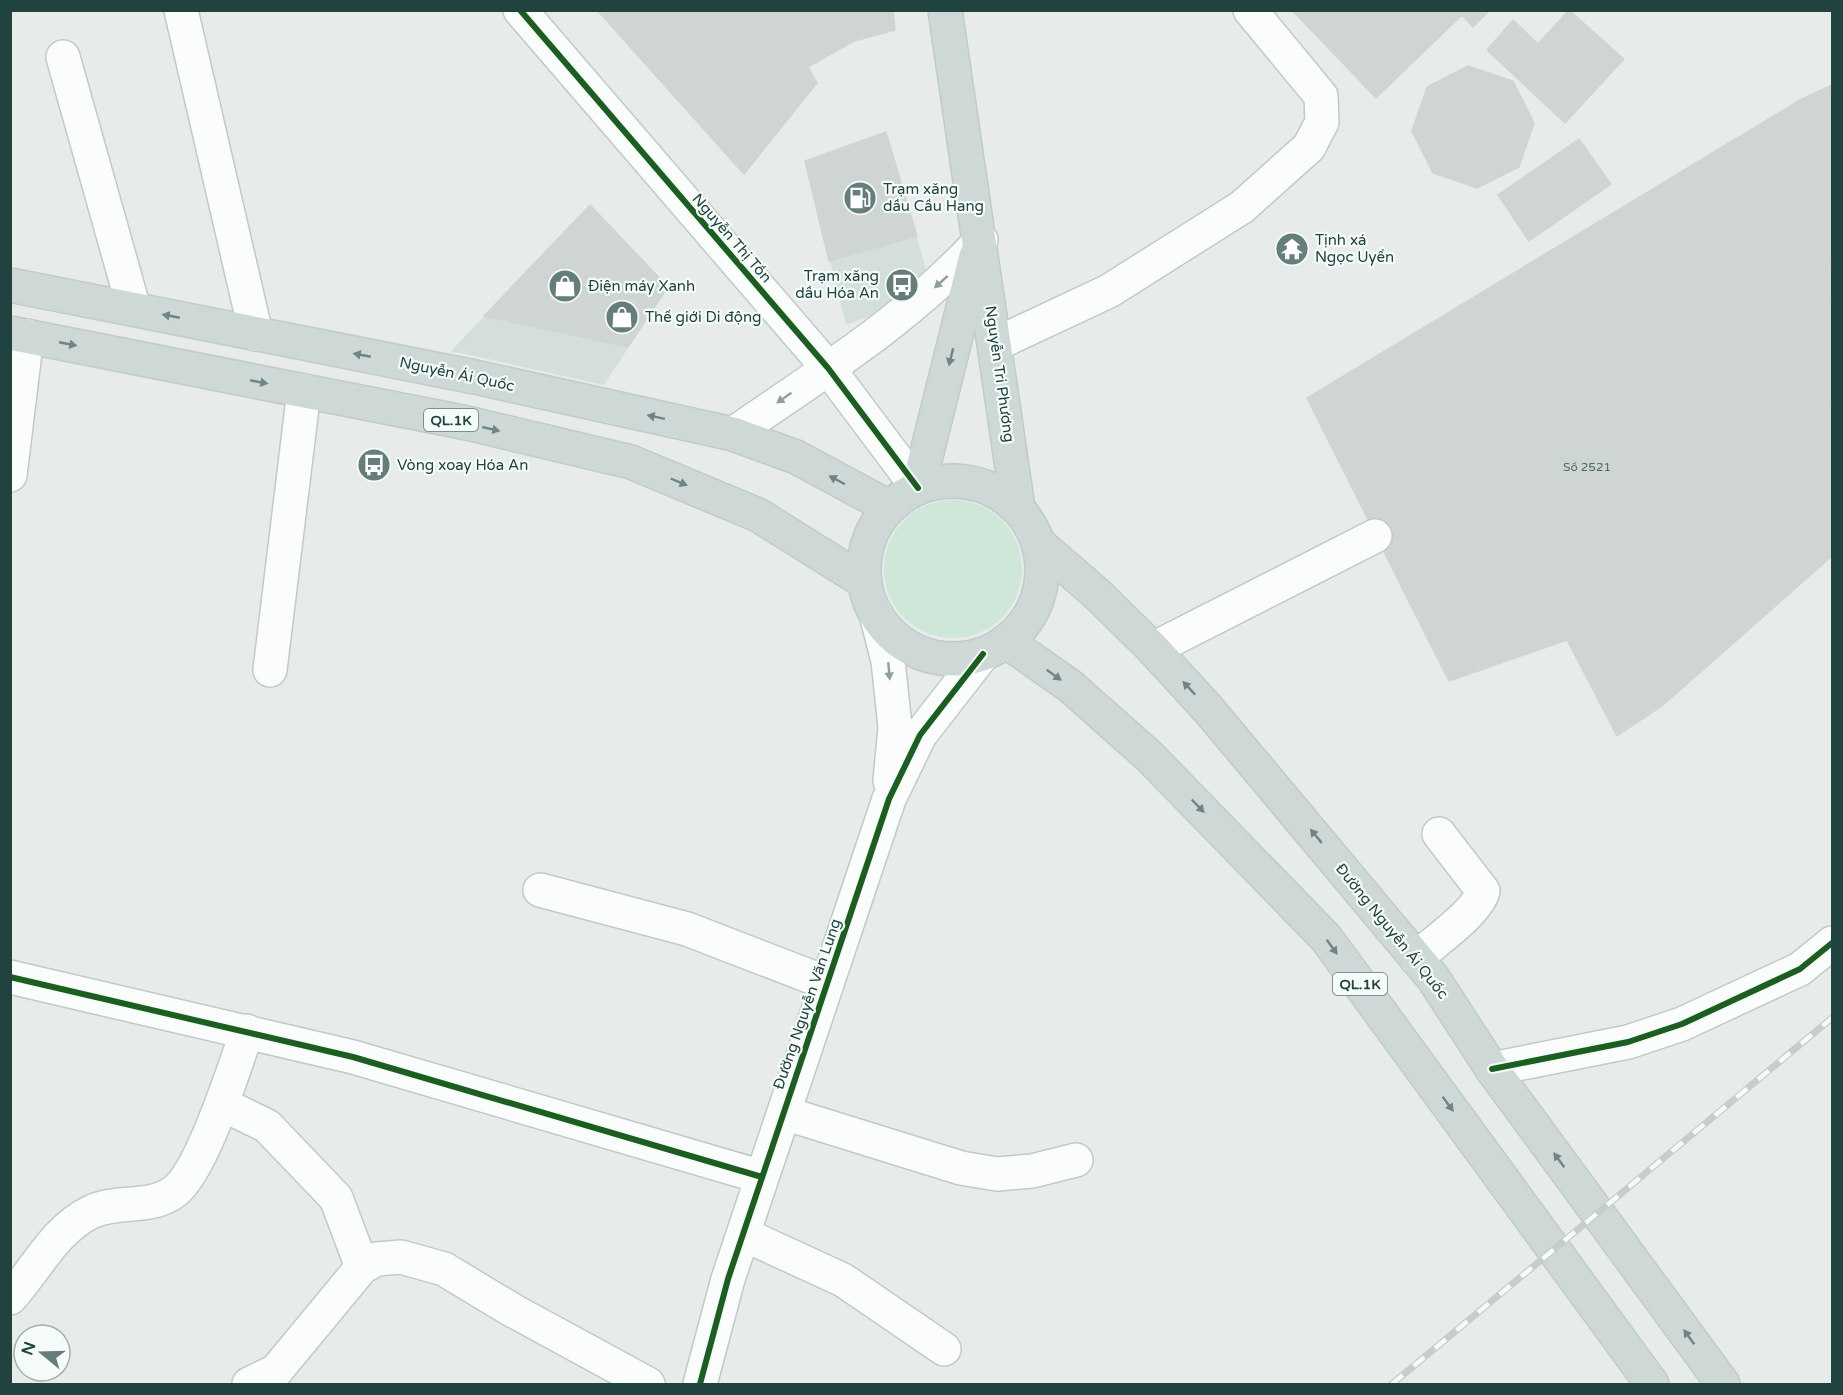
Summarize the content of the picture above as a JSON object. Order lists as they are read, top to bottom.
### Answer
{
  "streets": {
    "main road": [
      "Nguyễn Ái Quốc",
      "Nguyễn Tri Phương",
      "QL.1K",
      "Đường Nguyễn Ái Quốc"
    ],
    "street": ["Nguyễn Thị Tồn", "Đường Nguyễn Văn Lung"]
  },
  "crossings": [
    ["Nguyễn Thị Tồn", "Nguyễn Ái Quốc"],
    ["Nguyễn Thị Tồn", "Nguyễn Tri Phương"],
    ["Nguyễn Thị Tồn", "QL.1K"],
    ["Nguyễn Thị Tồn", "Đường Nguyễn Ái Quốc"],
    ["Nguyễn Thị Tồn", "Đường Nguyễn Văn Lung"],
    ["Nguyễn Ái Quốc", "Nguyễn Tri Phương"],
    ["Nguyễn Ái Quốc", "QL.1K"],
    ["Nguyễn Ái Quốc", "Đường Nguyễn Ái Quốc"],
    ["Nguyễn Ái Quốc", "Đường Nguyễn Văn Lung"],
    ["Nguyễn Tri Phương", "QL.1K"],
    ["Nguyễn Tri Phương", "Đường Nguyễn Ái Quốc"],
    ["Nguyễn Tri Phương", "Đường Nguyễn Văn Lung"],
    ["QL.1K", "Đường Nguyễn Ái Quốc"],
    ["QL.1K", "Đường Nguyễn Văn Lung"],
    ["Đường Nguyễn Ái Quốc", "Đường Nguyễn Văn Lung"]
  ],
  "places": {
    "fuel station": ["Trạm xăng dầu Cầu Hang"],
    "temple": ["Tịnh xá Ngọc Uyển"],
    "bus stop": ["Trạm xăng dầu Hóa An", "Vòng xoay Hóa An"],
    "shop": ["Điện máy Xanh", "Thế giới Di động"]
  },
  "house_numbers": ["Số 2521"],
  "north": "left"
}
